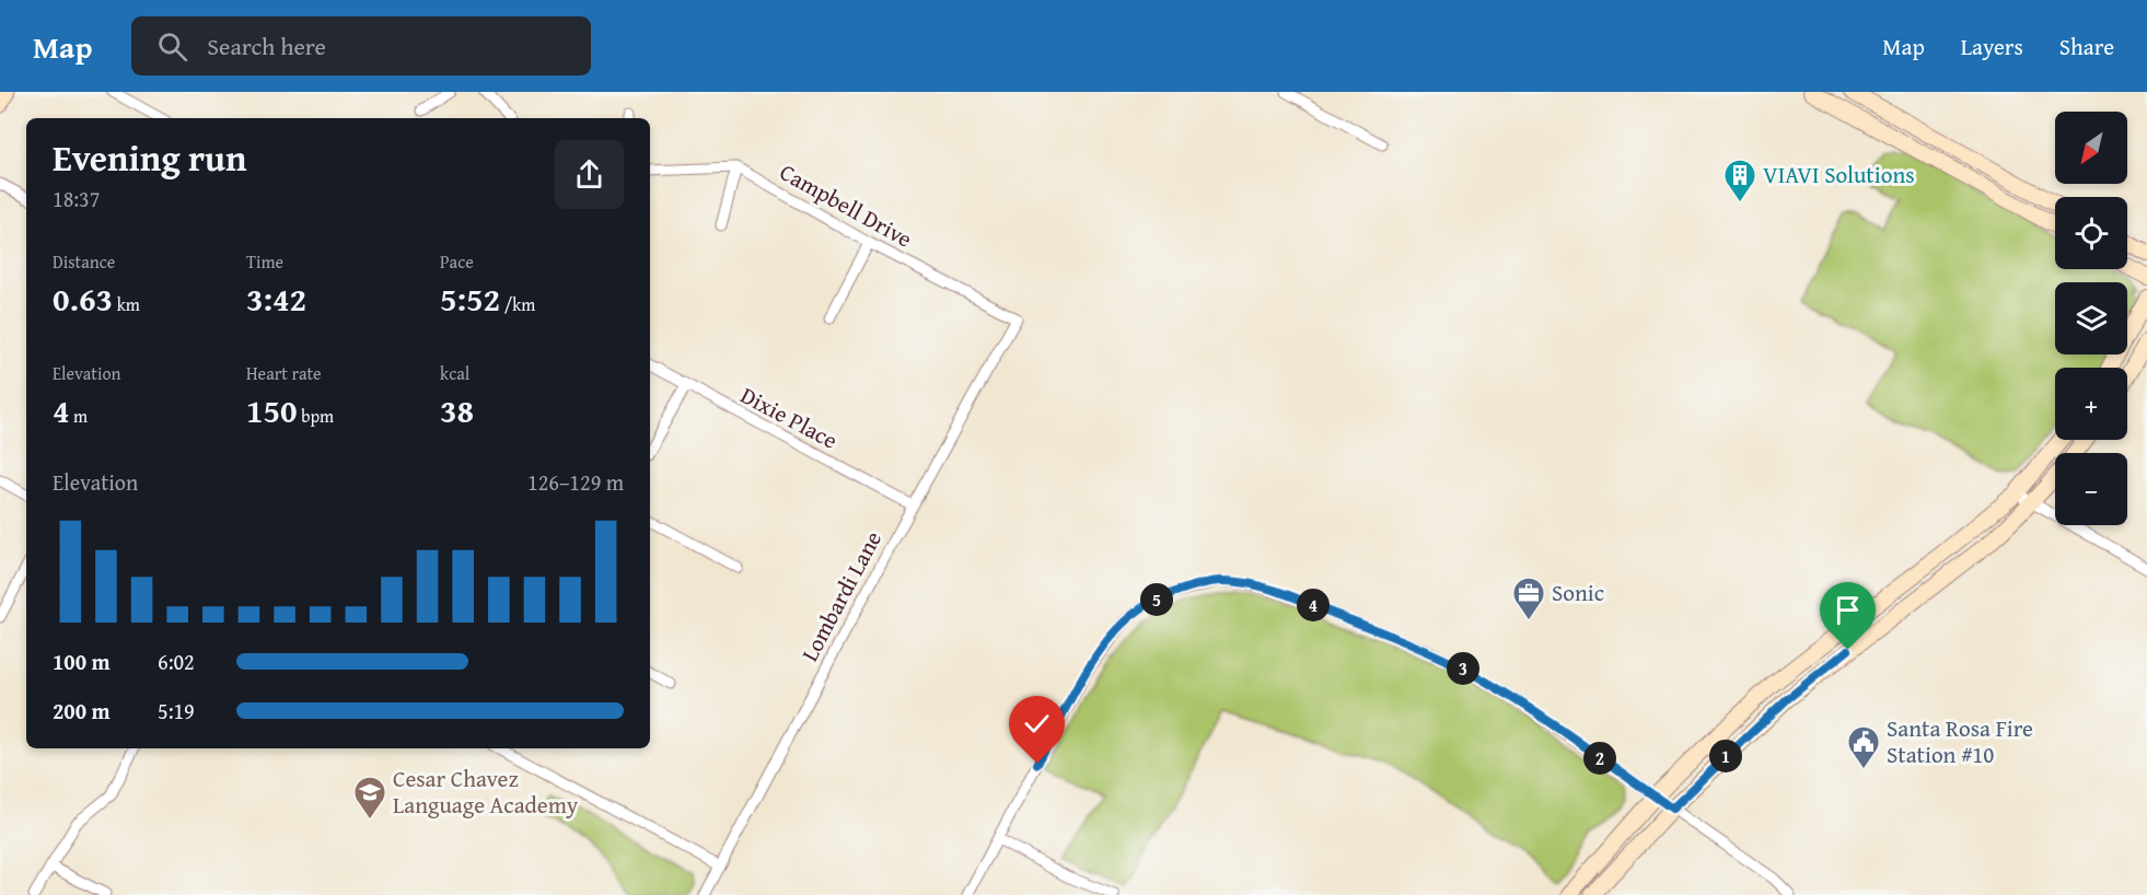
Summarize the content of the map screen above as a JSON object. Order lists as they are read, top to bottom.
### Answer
{
  "streets": {
    "street": ["Campbell Drive", "Dixie Place", "Lombardi Lane"]
  },
  "crossings": [
    ["Campbell Drive", "Lombardi Lane"],
    ["Dixie Place", "Lombardi Lane"]
  ],
  "places": {
    "building": ["VIAVI Solutions"],
    "office": ["Sonic"],
    "public building": ["Santa Rosa Fire Station #10"],
    "school or university": ["Cesar Chavez Language Academy"]
  },
  "north": "bottom left",
  "page": {
    "header": "Map",
    "search": "Search here",
    "nav": ["Map", "Layers", "Share"],
    "map_buttons": ["+", "−"],
    "heading": ["Evening run", "18:37"],
    "stats": [
      ["Distance", "0.63 km"],
      ["Time", "3:42"],
      ["Pace", "5:52 /km"],
      ["Elevation", "4 m"],
      ["Heart rate", "150 bpm"],
      ["kcal", "38"]
    ],
    "chart": ["Elevation", "126–129 m"],
    "pins": [
      "5",
      "4",
      "3",
      "1",
      "2"
    ],
    "list": [
      {
        "name": "100 m",
        "note": "6:02"
      },
      {
        "name": "200 m",
        "note": "5:19"
      }
    ]
  }
}
